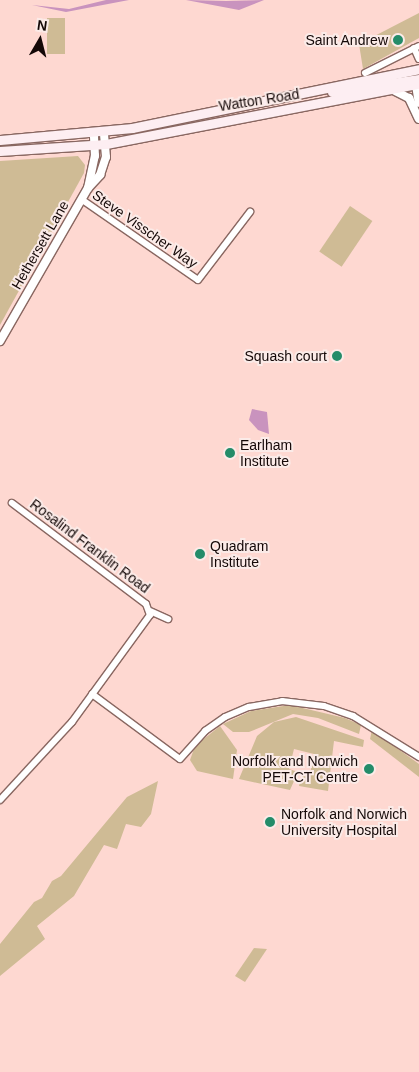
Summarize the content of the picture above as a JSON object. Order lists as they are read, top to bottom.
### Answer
{
  "streets": {
    "main road": ["Watton Road"],
    "street": ["Steve Visscher Way", "Hethersett Lane", "Rosalind Franklin Road"]
  },
  "crossings": [
    ["Watton Road", "Hethersett Lane"],
    ["Steve Visscher Way", "Hethersett Lane"]
  ],
  "places": [
    "Saint Andrew",
    "Squash court",
    "Earlham Institute",
    "Quadram Institute",
    "Norfolk and Norwich PET-CT Centre",
    "Norfolk and Norwich University Hospital"
  ],
  "north": "top"
}
